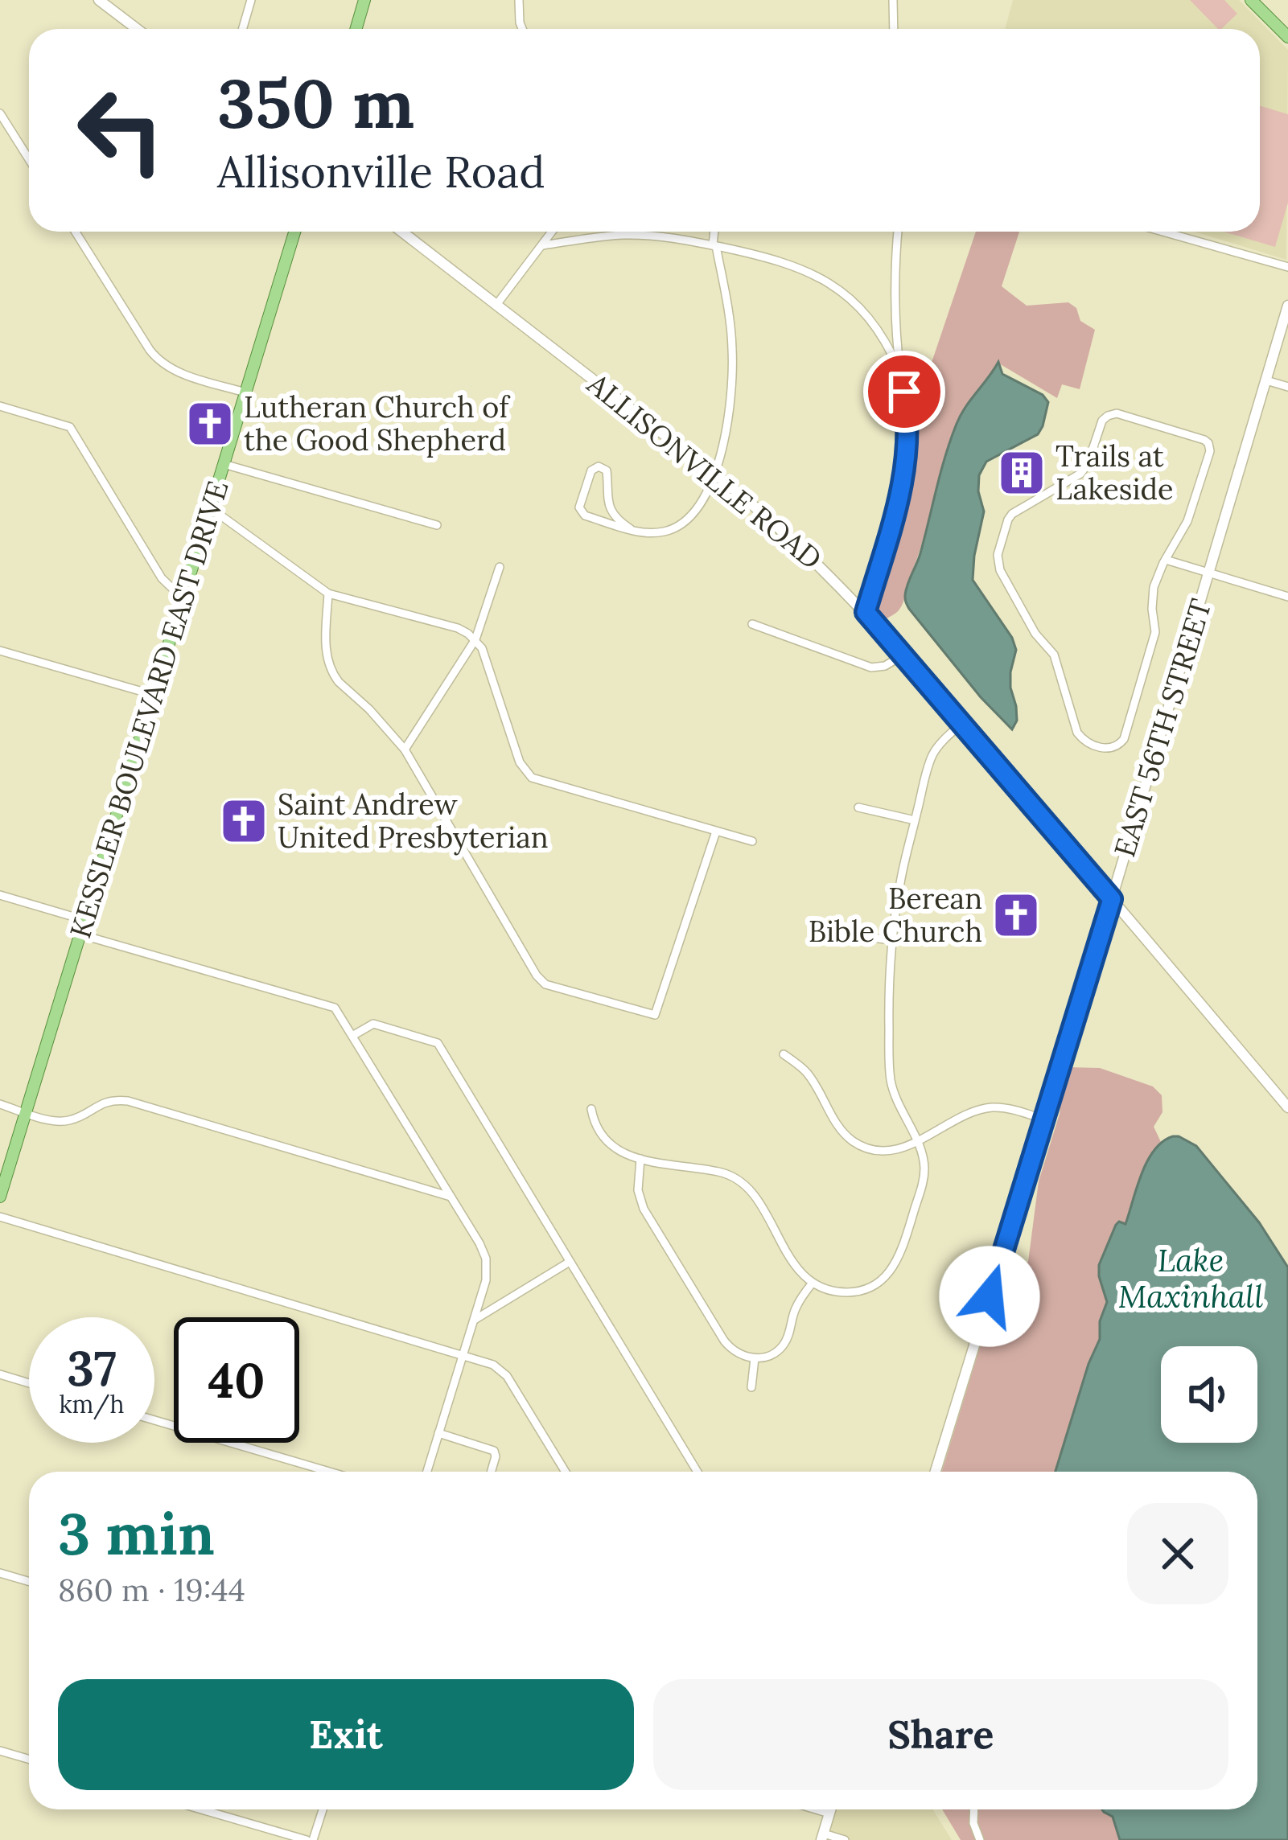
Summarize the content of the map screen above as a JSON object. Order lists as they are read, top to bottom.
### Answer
{
  "streets": {
    "main road": ["ALLISONVILLE ROAD", "KESSLER BOULEVARD EAST DRIVE", "EAST 56TH STREET"]
  },
  "crossings": [
    ["ALLISONVILLE ROAD", "EAST 56TH STREET"]
  ],
  "water": ["Lake Maxinhall"],
  "places": {
    "church": ["Lutheran Church of the Good Shepherd", "Saint Andrew United Presbyterian", "Berean Bible Church"],
    "building": ["Trails at Lakeside"]
  },
  "page": {
    "turn": ["350 m", "Allisonville Road"],
    "speed": "37 km/h",
    "limit": "40",
    "heading": ["3 min", "860 m · 19:44"],
    "buttons": ["Exit", "Share"]
  }
}
